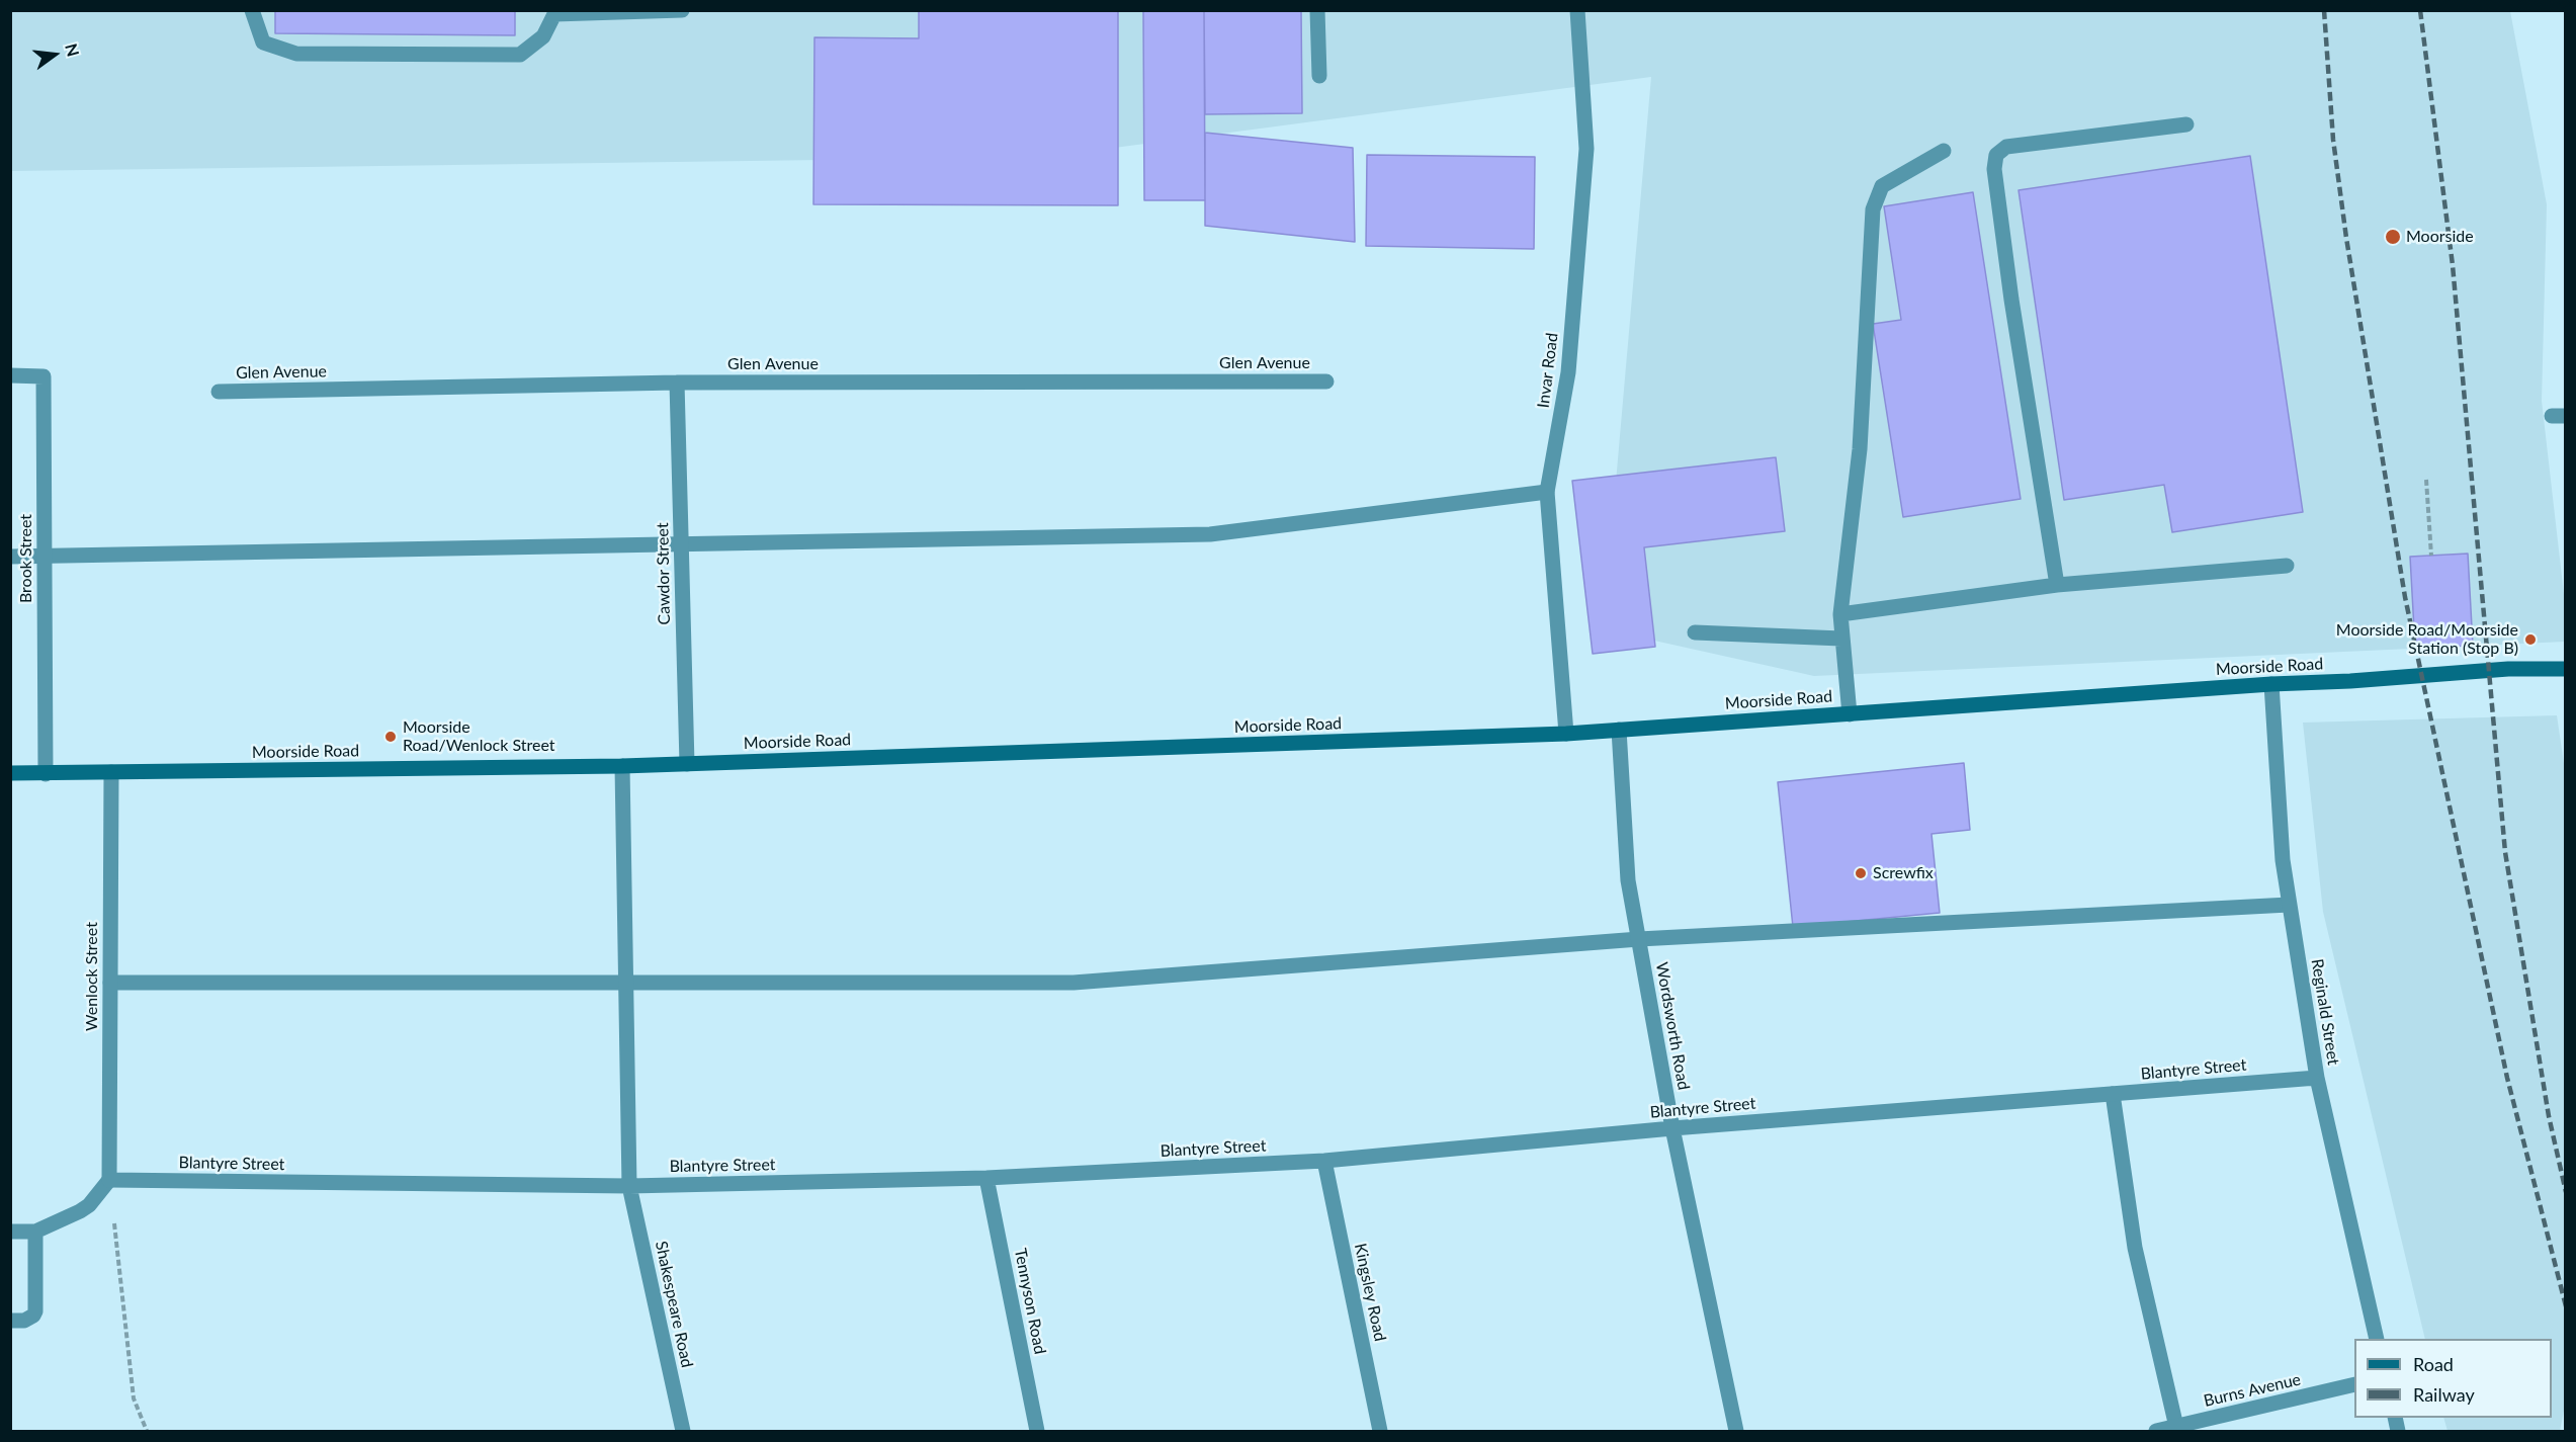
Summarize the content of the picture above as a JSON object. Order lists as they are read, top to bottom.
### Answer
{
  "streets": {
    "street": [
      "Glen Avenue",
      "Invar Road",
      "Brook Street",
      "Cawdor Street",
      "Moorside Road",
      "Wenlock Street",
      "Reginald Street",
      "Wordsworth Road",
      "Blantyre Street",
      "Kingsley Road",
      "Tennyson Road",
      "Shakespeare Road",
      "Burns Avenue"
    ]
  },
  "crossings": [
    ["Glen Avenue", "Cawdor Street"],
    ["Invar Road", "Moorside Road"],
    ["Brook Street", "Moorside Road"],
    ["Cawdor Street", "Moorside Road"],
    ["Moorside Road", "Wenlock Street"],
    ["Moorside Road", "Reginald Street"],
    ["Moorside Road", "Wordsworth Road"],
    ["Moorside Road", "Shakespeare Road"],
    ["Wenlock Street", "Blantyre Street"],
    ["Reginald Street", "Blantyre Street"],
    ["Wordsworth Road", "Blantyre Street"],
    ["Blantyre Street", "Kingsley Road"],
    ["Blantyre Street", "Tennyson Road"],
    ["Blantyre Street", "Shakespeare Road"]
  ],
  "places": [
    "Moorside",
    "Moorside Road/Moorside Station (Stop B)",
    "Moorside Road/Wenlock Street",
    "Screwfix"
  ],
  "legend": ["Road", "Railway"],
  "north": "right"
}
